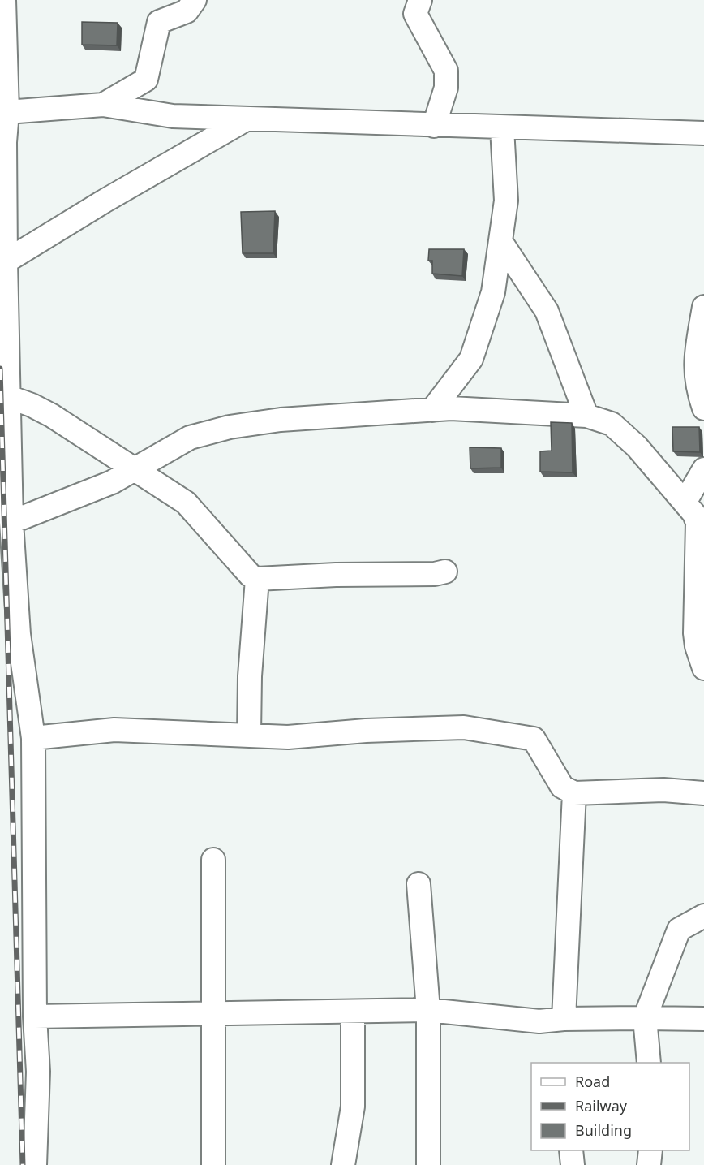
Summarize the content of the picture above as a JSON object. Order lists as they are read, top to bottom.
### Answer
{
  "legend": ["Road", "Railway", "Building"]
}
